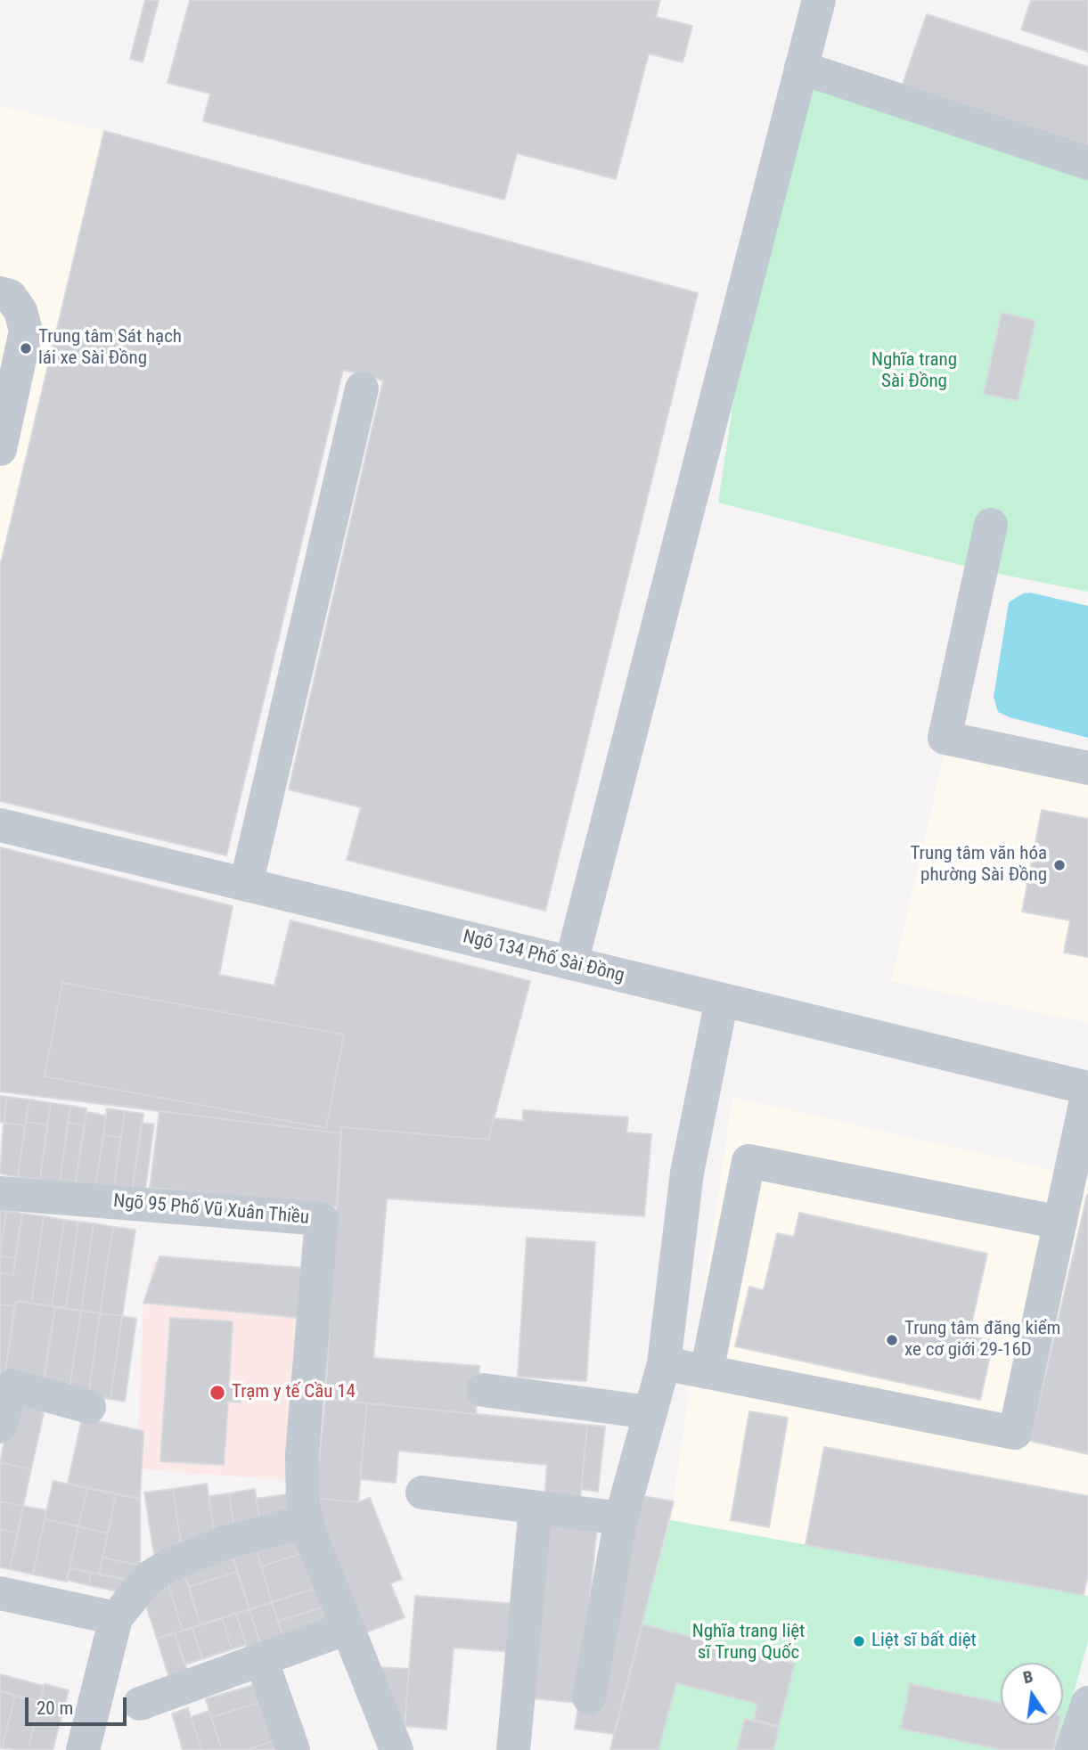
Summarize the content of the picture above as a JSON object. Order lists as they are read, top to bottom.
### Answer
{
  "streets": {
    "street": ["Ngõ 134 Phố Sài Đồng", "Ngõ 95 Phố Vũ Xuân Thiều"]
  },
  "parks": ["Nghĩa trang Sài Đồng", "Nghĩa trang liệt sĩ Trung Quốc"],
  "places": [
    "Trung tâm Sát hạch lái xe Sài Đồng",
    "Trung tâm văn hóa phường Sài Đồng",
    "Trung tâm đăng kiểm xe cơ giới 29-16D",
    "Trạm y tế Cầu 14",
    "Liệt sĩ bất diệt"
  ],
  "scale_bar": "20 m",
  "north": "top"
}
